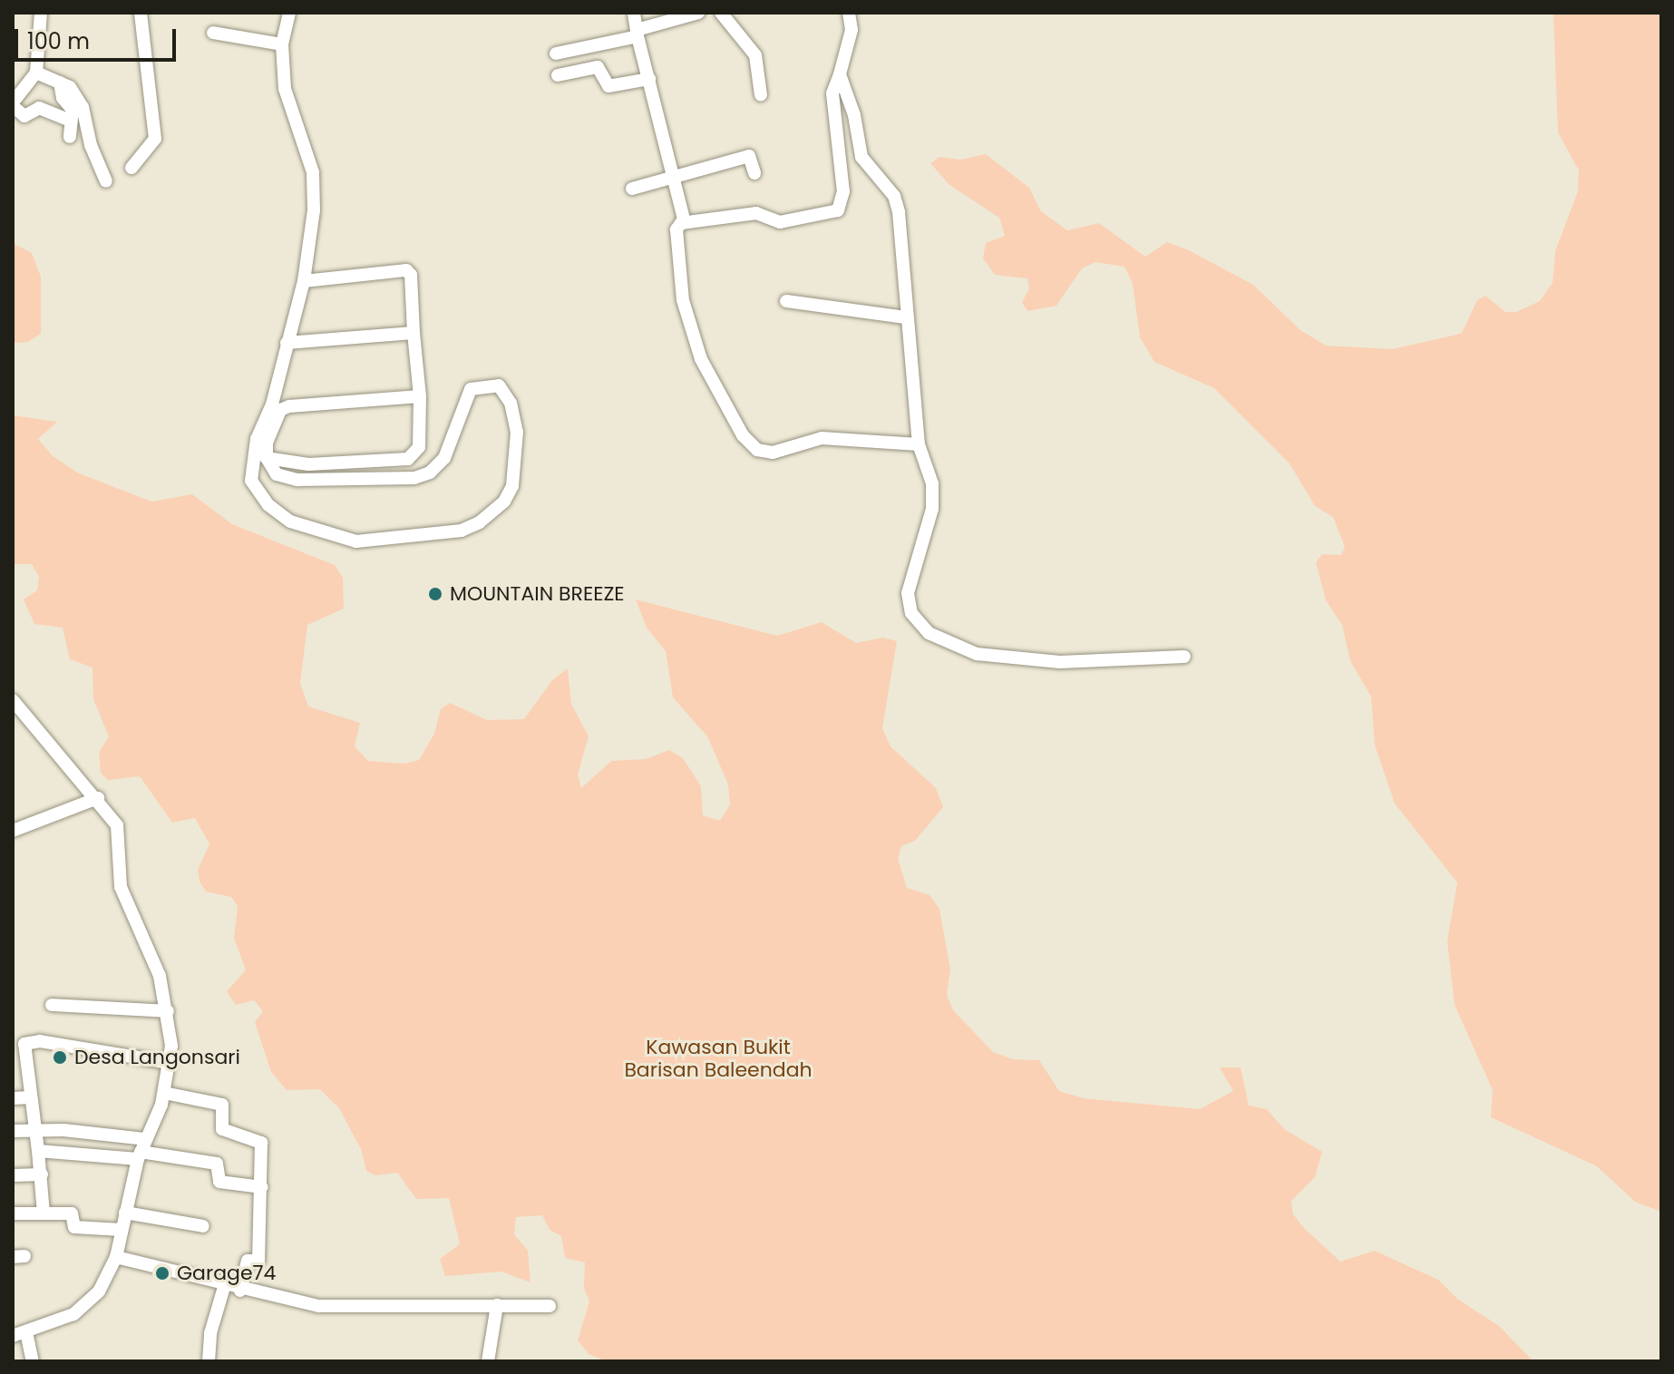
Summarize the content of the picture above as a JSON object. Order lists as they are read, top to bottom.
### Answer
{
  "parks": ["Kawasan Bukit Barisan Baleendah"],
  "places": ["MOUNTAIN BREEZE", "Desa Langonsari", "Garage74"],
  "scale_bar": "100 m"
}
